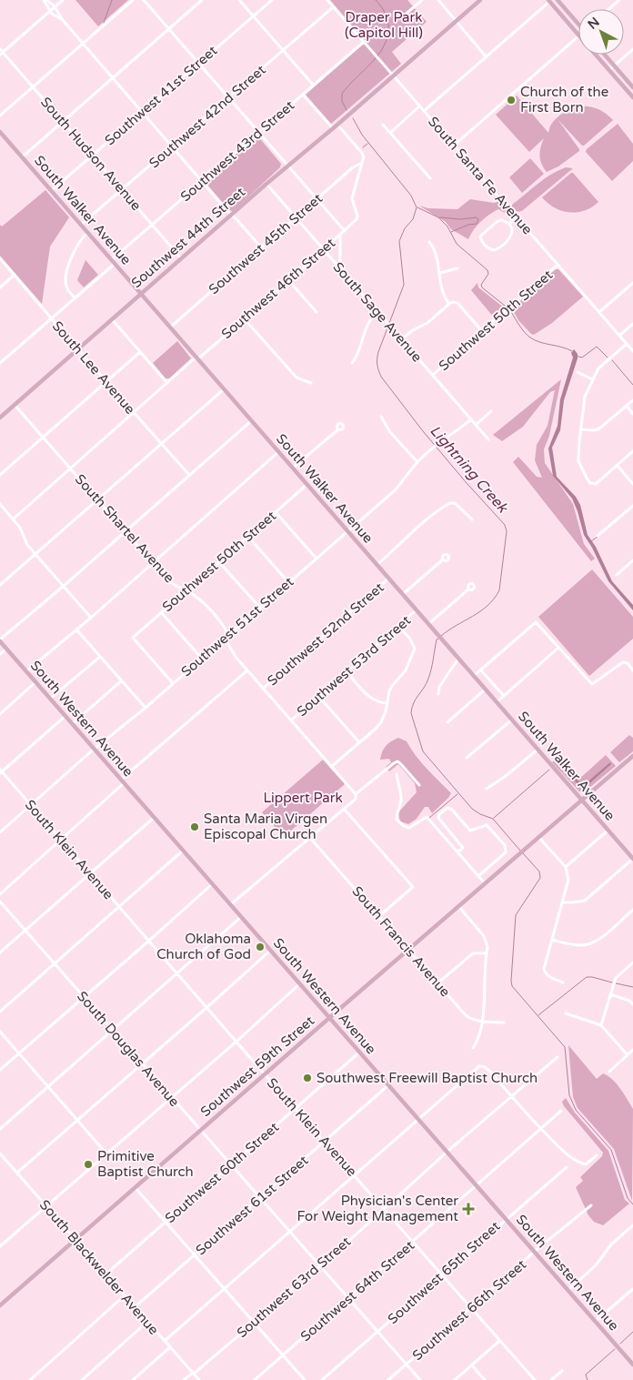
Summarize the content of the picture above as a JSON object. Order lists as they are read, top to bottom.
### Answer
{
  "streets": {
    "main road": [
      "South Walker Avenue",
      "Southwest 44th Street",
      "South Western Avenue",
      "Southwest 59th Street"
    ],
    "street": [
      "Southwest 41st Street",
      "Southwest 42nd Street",
      "Southwest 43rd Street",
      "South Hudson Avenue",
      "South Santa Fe Avenue",
      "Southwest 45th Street",
      "Southwest 46th Street",
      "South Sage Avenue",
      "Southwest 50th Street",
      "South Lee Avenue",
      "South Shartel Avenue",
      "Southwest 51st Street",
      "Southwest 52nd Street",
      "Southwest 53rd Street",
      "South Klein Avenue",
      "South Francis Avenue",
      "South Douglas Avenue",
      "Southwest 60th Street",
      "Southwest 61st Street",
      "South Blackwelder Avenue",
      "Southwest 65th Street",
      "Southwest 63rd Street",
      "Southwest 64th Street",
      "Southwest 66th Street"
    ]
  },
  "crossings": [
    ["Southwest 41st Street", "South Hudson Avenue"],
    ["Southwest 41st Street", "South Walker Avenue"],
    ["Southwest 42nd Street", "South Hudson Avenue"],
    ["Southwest 42nd Street", "South Santa Fe Avenue"],
    ["Southwest 42nd Street", "South Walker Avenue"],
    ["Southwest 43rd Street", "South Hudson Avenue"],
    ["Southwest 43rd Street", "South Santa Fe Avenue"],
    ["Southwest 43rd Street", "South Walker Avenue"],
    ["Southwest 43rd Street", "South Lee Avenue"],
    ["South Hudson Avenue", "Southwest 44th Street"],
    ["South Santa Fe Avenue", "Southwest 44th Street"],
    ["South Santa Fe Avenue", "Southwest 50th Street"],
    ["South Walker Avenue", "Southwest 44th Street"],
    ["South Walker Avenue", "Southwest 45th Street"],
    ["South Walker Avenue", "Southwest 46th Street"],
    ["South Walker Avenue", "Southwest 50th Street"],
    ["South Walker Avenue", "Southwest 51st Street"],
    ["South Walker Avenue", "Southwest 52nd Street"],
    ["South Walker Avenue", "Southwest 53rd Street"],
    ["South Walker Avenue", "Southwest 59th Street"],
    ["Southwest 44th Street", "South Sage Avenue"],
    ["Southwest 44th Street", "South Lee Avenue"],
    ["Southwest 44th Street", "South Shartel Avenue"],
    ["Southwest 45th Street", "Southwest 46th Street"],
    ["Southwest 45th Street", "South Sage Avenue"],
    ["Southwest 46th Street", "South Sage Avenue"],
    ["Southwest 46th Street", "South Lee Avenue"],
    ["Southwest 46th Street", "South Shartel Avenue"],
    ["South Sage Avenue", "Southwest 50th Street"],
    ["South Sage Avenue", "Southwest 51st Street"],
    ["Southwest 50th Street", "South Shartel Avenue"],
    ["Southwest 50th Street", "Southwest 51st Street"],
    ["South Shartel Avenue", "Southwest 51st Street"],
    ["South Shartel Avenue", "Southwest 52nd Street"],
    ["South Shartel Avenue", "Southwest 53rd Street"],
    ["Southwest 51st Street", "South Western Avenue"],
    ["Southwest 51st Street", "South Klein Avenue"],
    ["Southwest 52nd Street", "South Western Avenue"],
    ["Southwest 52nd Street", "South Klein Avenue"],
    ["South Western Avenue", "Southwest 59th Street"],
    ["South Western Avenue", "Southwest 60th Street"],
    ["South Western Avenue", "Southwest 61st Street"],
    ["South Western Avenue", "Southwest 65th Street"],
    ["South Western Avenue", "Southwest 63rd Street"],
    ["South Western Avenue", "Southwest 64th Street"],
    ["South Western Avenue", "Southwest 66th Street"],
    ["South Klein Avenue", "Southwest 59th Street"],
    ["South Klein Avenue", "Southwest 60th Street"],
    ["South Klein Avenue", "Southwest 61st Street"],
    ["South Klein Avenue", "Southwest 65th Street"],
    ["South Klein Avenue", "Southwest 63rd Street"],
    ["South Klein Avenue", "Southwest 64th Street"],
    ["South Klein Avenue", "Southwest 66th Street"],
    ["South Francis Avenue", "Southwest 59th Street"],
    ["South Douglas Avenue", "Southwest 59th Street"],
    ["South Douglas Avenue", "Southwest 60th Street"],
    ["South Douglas Avenue", "Southwest 61st Street"],
    ["South Douglas Avenue", "Southwest 65th Street"],
    ["South Douglas Avenue", "Southwest 63rd Street"],
    ["South Douglas Avenue", "Southwest 64th Street"],
    ["South Douglas Avenue", "Southwest 66th Street"],
    ["Southwest 59th Street", "South Blackwelder Avenue"],
    ["Southwest 60th Street", "South Blackwelder Avenue"],
    ["Southwest 61st Street", "South Blackwelder Avenue"],
    ["South Blackwelder Avenue", "Southwest 63rd Street"]
  ],
  "water": ["Lightning Creek"],
  "parks": ["Draper Park (Capitol Hill)", "Lippert Park"],
  "places": {
    "other": [
      "Church of the First Born",
      "Santa Maria Virgen Episcopal Church",
      "Oklahoma Church of God",
      "Southwest Freewill Baptist Church",
      "Primitive Baptist Church"
    ],
    "health": ["Physician's Center For Weight Management"]
  },
  "north": "top left"
}
